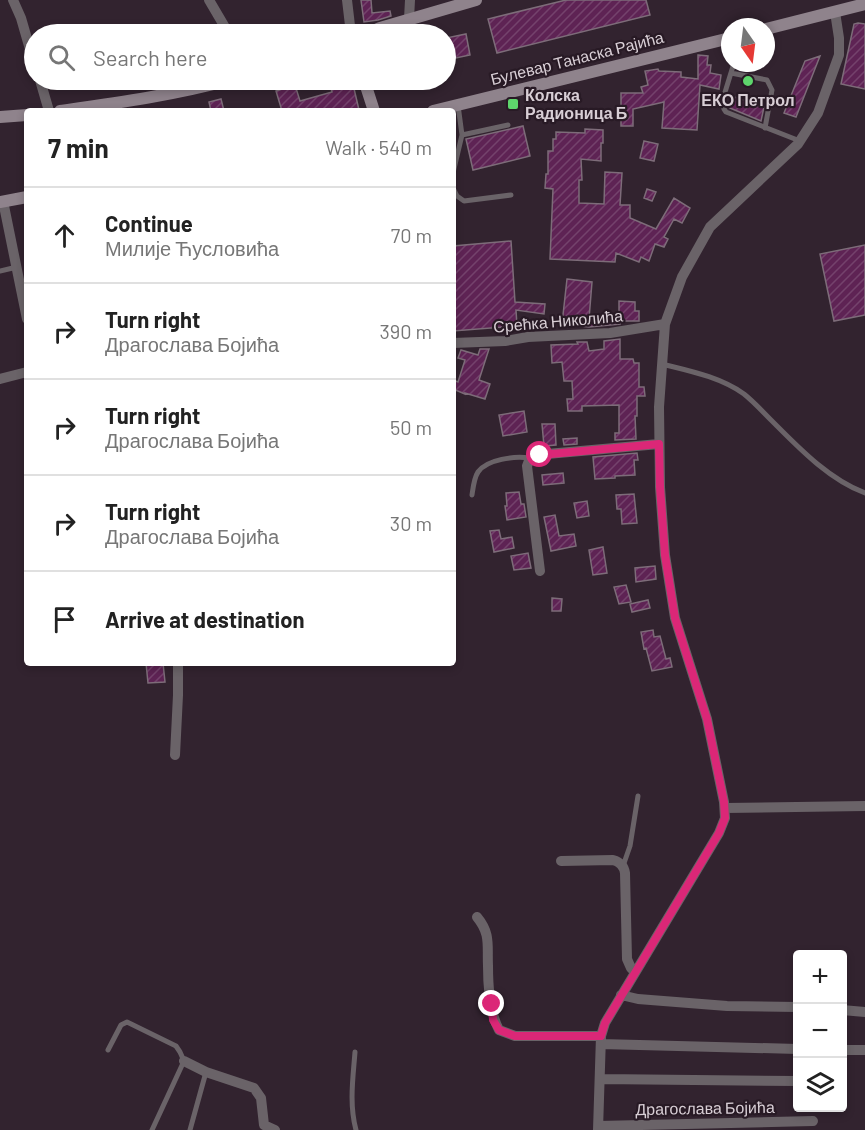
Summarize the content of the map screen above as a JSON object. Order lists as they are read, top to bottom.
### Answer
{
  "streets": {
    "main road": ["Булевар Танаска Рајића"],
    "street": ["Срећка Николића", "Драгослава Бојића"]
  },
  "crossings": [
    ["Срећка Николића", "Драгослава Бојића"]
  ],
  "places": {
    "other": ["ЕКО Петрол"],
    "transit": ["Колска Радионица Б"]
  },
  "north": "bottom",
  "page": {
    "search": "Search here",
    "heading": ["7 min", "Walk · 540 m"],
    "list": [
      ["Continue", "Милије Ћусловића", "70 m"],
      ["Turn right", "Драгослава Бојића", "390 m"],
      ["Turn right", "Драгослава Бојића", "50 m"],
      ["Turn right", "Драгослава Бојића", "30 m"],
      "Arrive at destination"
    ],
    "map_buttons": ["+", "−"]
  }
}
